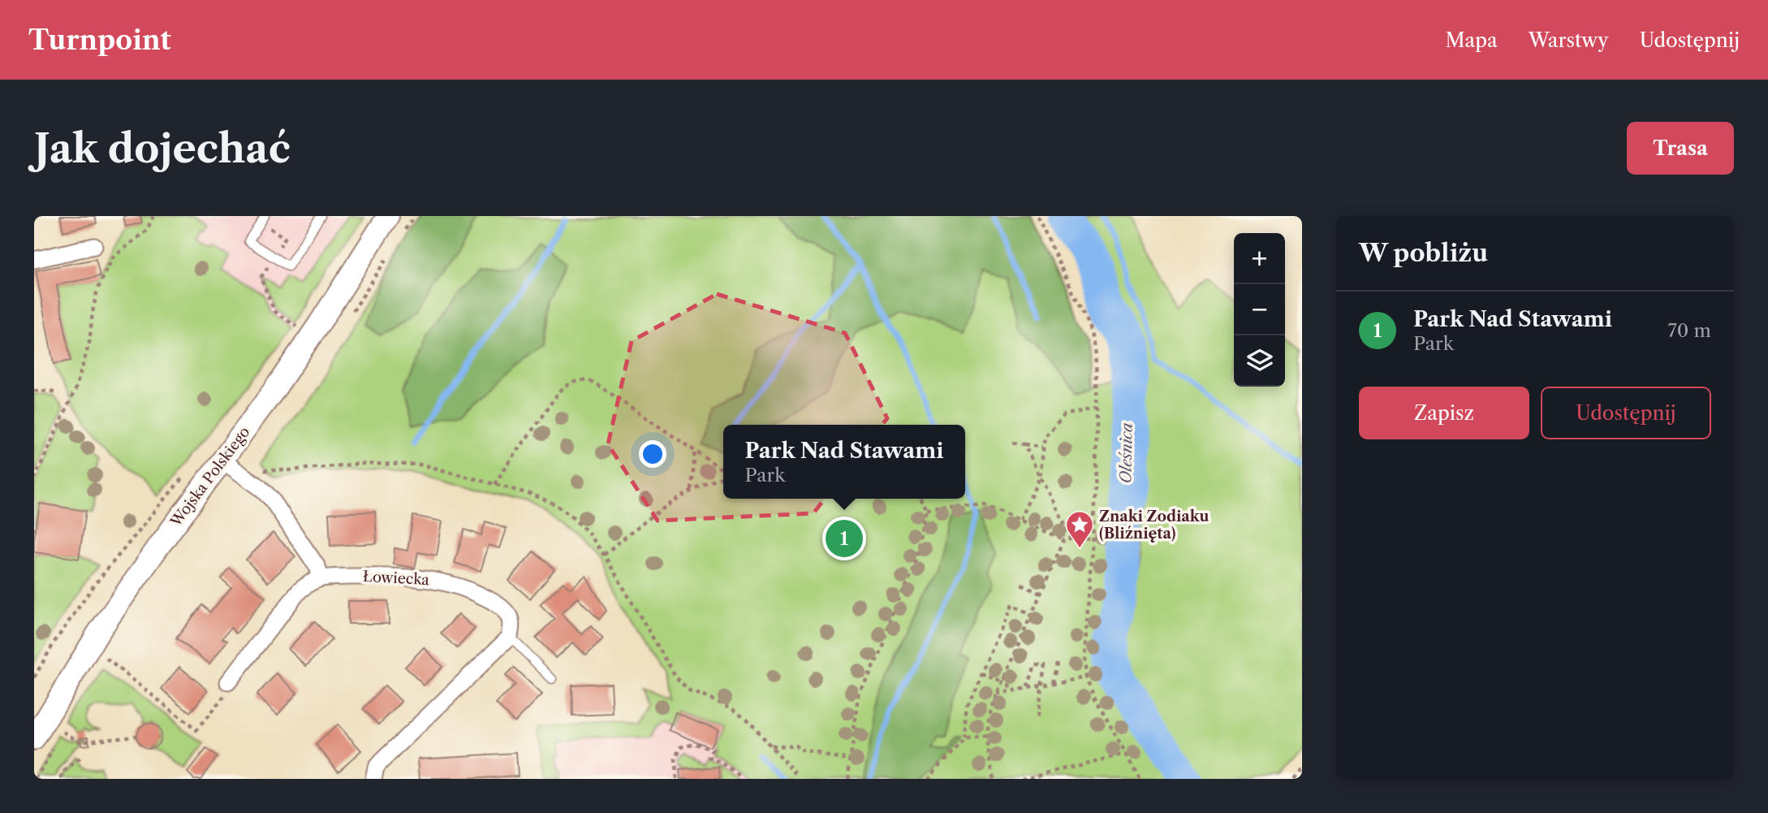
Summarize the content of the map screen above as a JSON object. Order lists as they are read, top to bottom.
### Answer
{
  "streets": {
    "main road": ["Wojska Polskiego"],
    "street": ["Łowiecka"]
  },
  "water": ["Oleśnica"],
  "places": {
    "place": ["Znaki Zodiaku (Bliźnięta)"]
  },
  "page": {
    "header": "Turnpoint",
    "nav": ["Mapa", "Warstwy", "Udostępnij"],
    "buttons": [
      "Trasa",
      ["Zapisz", "Udostępnij"]
    ],
    "title": "Jak dojechać",
    "heading": "W pobliżu",
    "map_buttons": ["+", "−"],
    "list": [
      {
        "mark": "1",
        "name": "Park Nad Stawami",
        "note": "Park",
        "value": "70 m"
      }
    ],
    "popup": ["Park Nad Stawami", "Park"],
    "pins": "1"
  }
}
